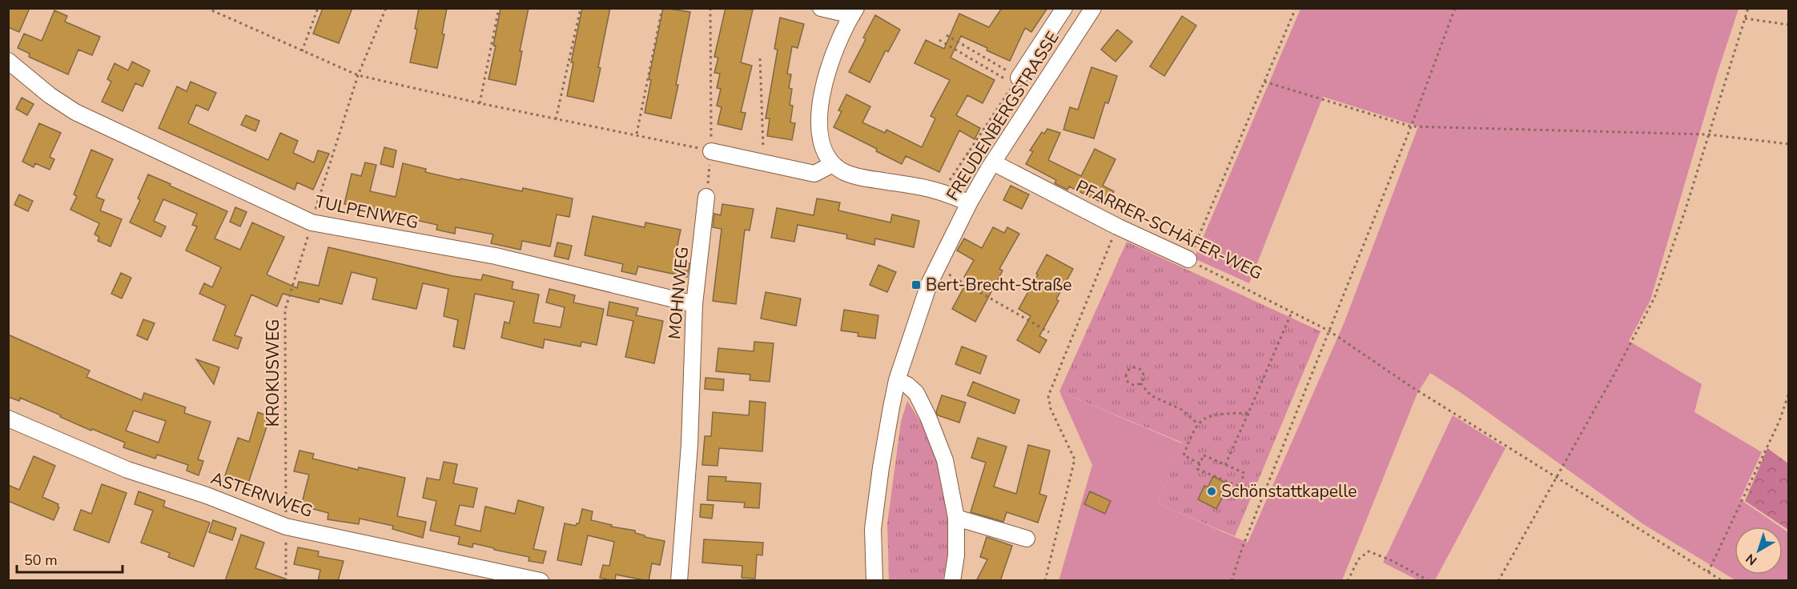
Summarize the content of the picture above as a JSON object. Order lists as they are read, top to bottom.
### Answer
{
  "streets": {
    "street": [
      "FREUDENBERGSTRASSE",
      "TULPENWEG",
      "PFARRER-SCHÄFER-WEG",
      "MOHNWEG",
      "ASTERNWEG"
    ],
    "path": ["KROKUSWEG"]
  },
  "crossings": [
    ["FREUDENBERGSTRASSE", "PFARRER-SCHÄFER-WEG"],
    ["TULPENWEG", "MOHNWEG"],
    ["TULPENWEG", "KROKUSWEG"],
    ["KROKUSWEG", "ASTERNWEG"]
  ],
  "places": {
    "transit": ["Bert-Brecht-Straße"],
    "other": ["Schönstattkapelle"]
  },
  "scale_bar": "50 m",
  "north": "bottom left"
}
